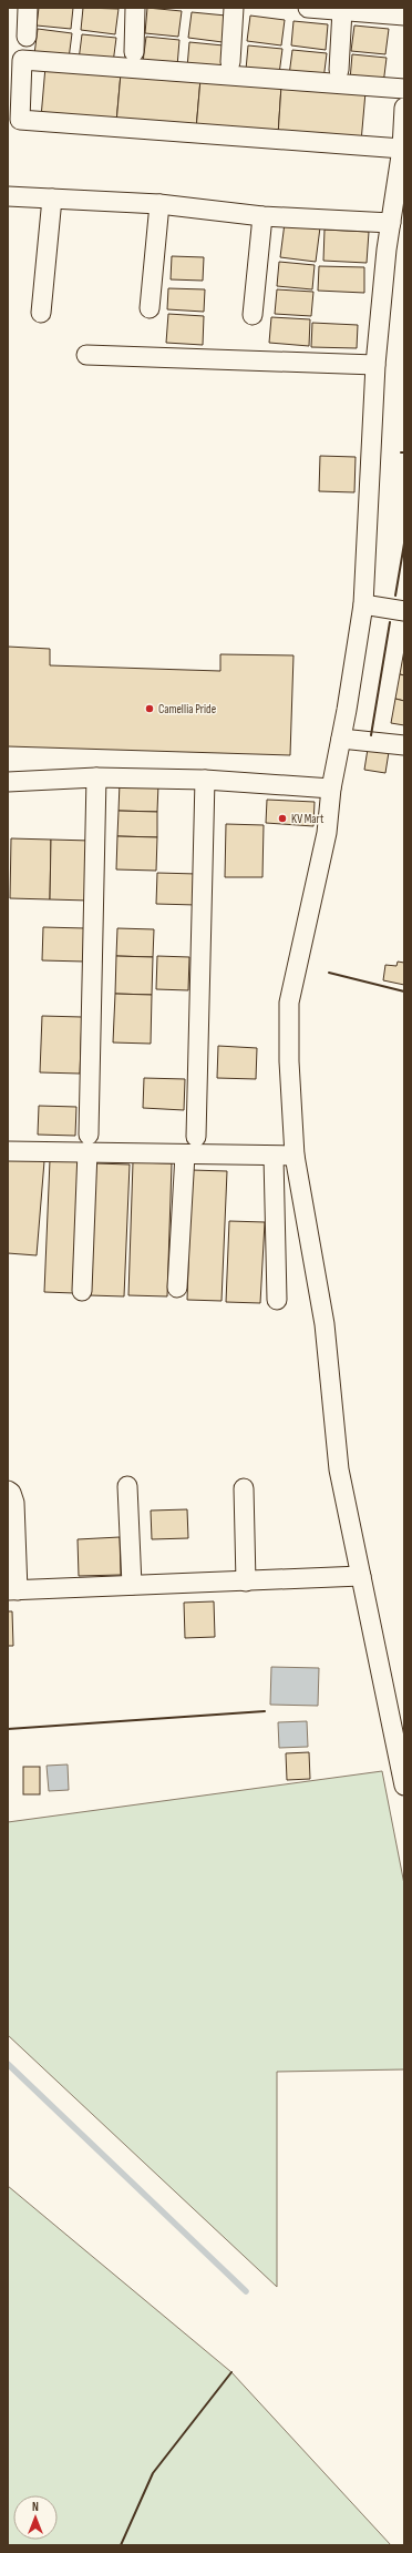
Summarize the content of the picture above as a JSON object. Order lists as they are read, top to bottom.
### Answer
{
  "places": ["Camellia Pride", "KV Mart"],
  "north": "top"
}
